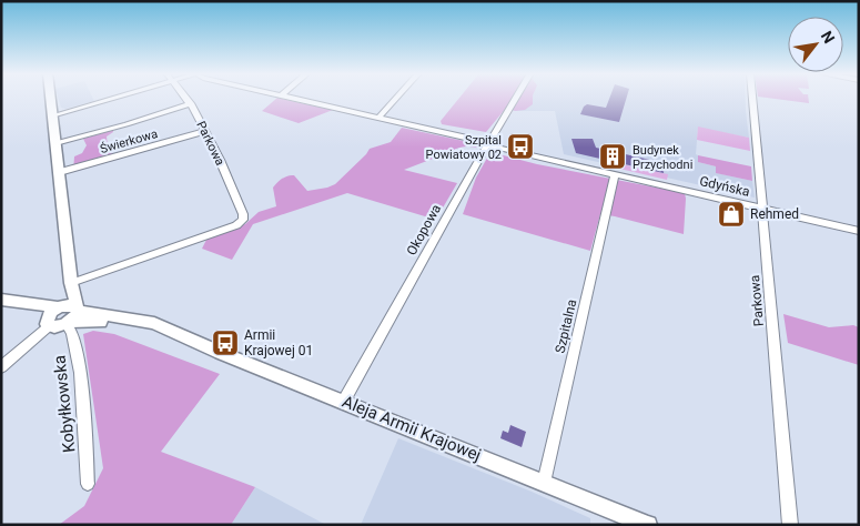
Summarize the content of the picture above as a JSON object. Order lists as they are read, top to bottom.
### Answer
{
  "streets": {
    "street": [
      "Świerkowa",
      "Parkowa",
      "Gdyńska",
      "Okopowa",
      "Szpitalna",
      "Kobyłkowska",
      "Aleja Armii Krajowej"
    ]
  },
  "crossings": [
    ["Świerkowa", "Parkowa"],
    ["Parkowa", "Gdyńska"],
    ["Gdyńska", "Okopowa"],
    ["Gdyńska", "Szpitalna"],
    ["Okopowa", "Aleja Armii Krajowej"],
    ["Szpitalna", "Aleja Armii Krajowej"],
    ["Kobyłkowska", "Aleja Armii Krajowej"]
  ],
  "places": {
    "bus stop": ["Szpital Powiatowy 02", "Armii Krajowej 01"],
    "building": ["Budynek Przychodni"],
    "shop": ["Rehmed"]
  },
  "north": "top right"
}
